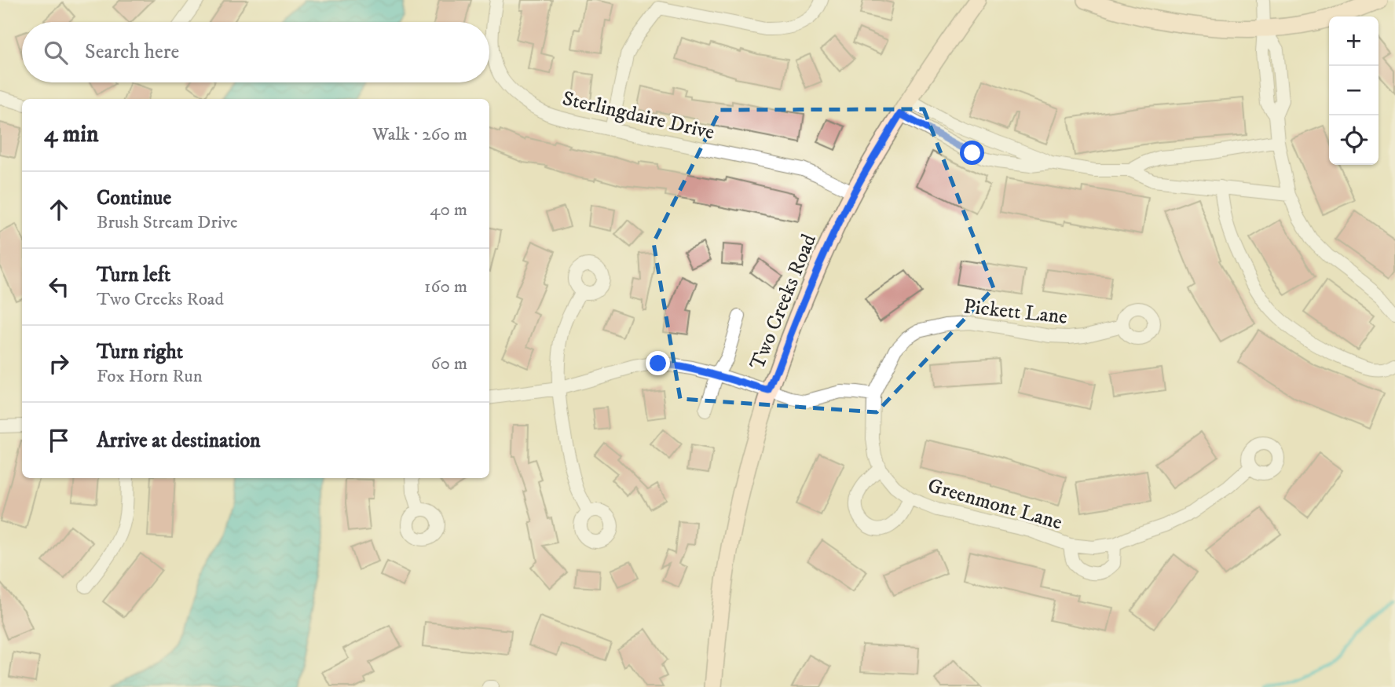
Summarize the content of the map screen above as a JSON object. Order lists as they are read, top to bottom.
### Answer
{
  "streets": {
    "street": [
      "Sterlingdaire Drive",
      "Two Creeks Road",
      "Pickett Lane",
      "Greenmont Lane"
    ]
  },
  "crossings": [
    ["Sterlingdaire Drive", "Two Creeks Road"],
    ["Pickett Lane", "Greenmont Lane"]
  ],
  "page": {
    "map_buttons": ["+", "−"],
    "search": "Search here",
    "heading": ["4 min", "Walk · 260 m"],
    "list": [
      ["Continue", "Brush Stream Drive", "40 m"],
      ["Turn left", "Two Creeks Road", "160 m"],
      ["Turn right", "Fox Horn Run", "60 m"],
      "Arrive at destination"
    ]
  }
}
